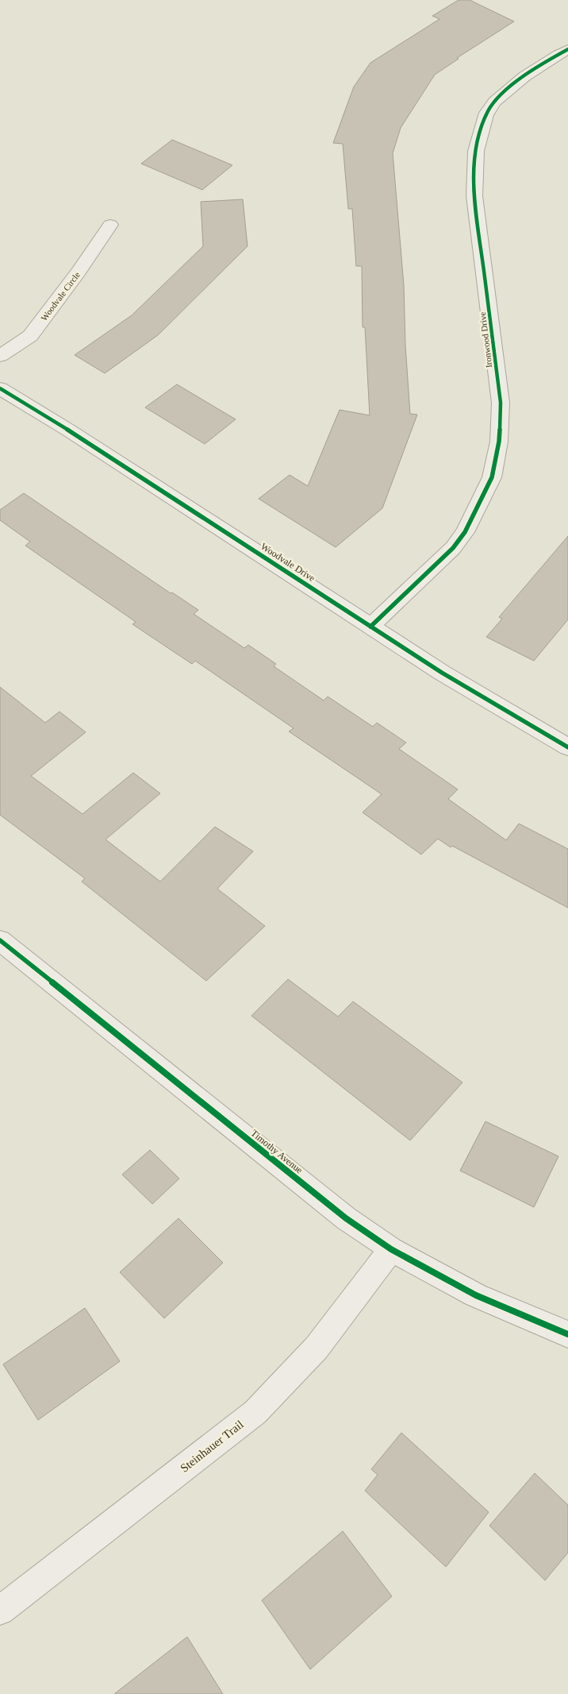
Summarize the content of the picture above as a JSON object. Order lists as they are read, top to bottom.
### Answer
{
  "streets": {
    "street": [
      "Woodvale Circle",
      "Ironwood Drive",
      "Woodvale Drive",
      "Timothy Avenue",
      "Steinhauer Trail"
    ]
  },
  "crossings": [
    ["Ironwood Drive", "Woodvale Drive"],
    ["Timothy Avenue", "Steinhauer Trail"]
  ]
}
